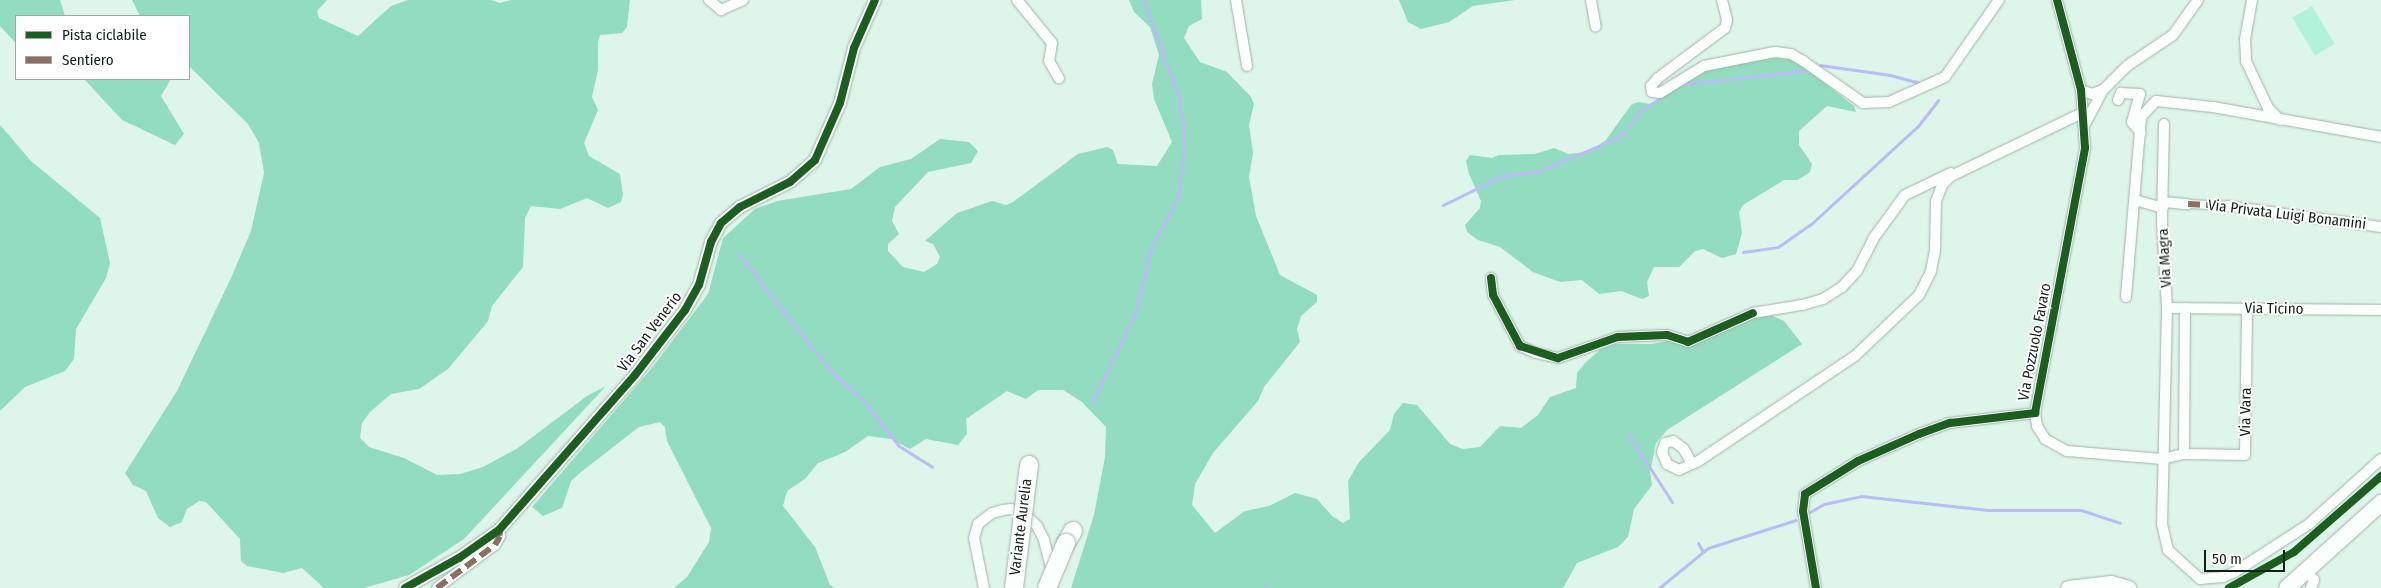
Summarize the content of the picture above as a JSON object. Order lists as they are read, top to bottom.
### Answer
{
  "streets": {
    "highway": ["Variante Aurelia"],
    "street": [
      "Via Privata Luigi Bonamini",
      "Via Magra",
      "Via Ticino",
      "Via San Venerio",
      "Via Pozzuolo Favaro",
      "Via Vara"
    ]
  },
  "crossings": [
    ["Via Privata Luigi Bonamini", "Via Magra"],
    ["Via Magra", "Via Ticino"],
    ["Via Ticino", "Via Vara"],
    ["Via Pozzuolo Favaro", "Via Vara"]
  ],
  "legend": ["Pista ciclabile", "Sentiero"],
  "scale_bar": "50 m"
}
